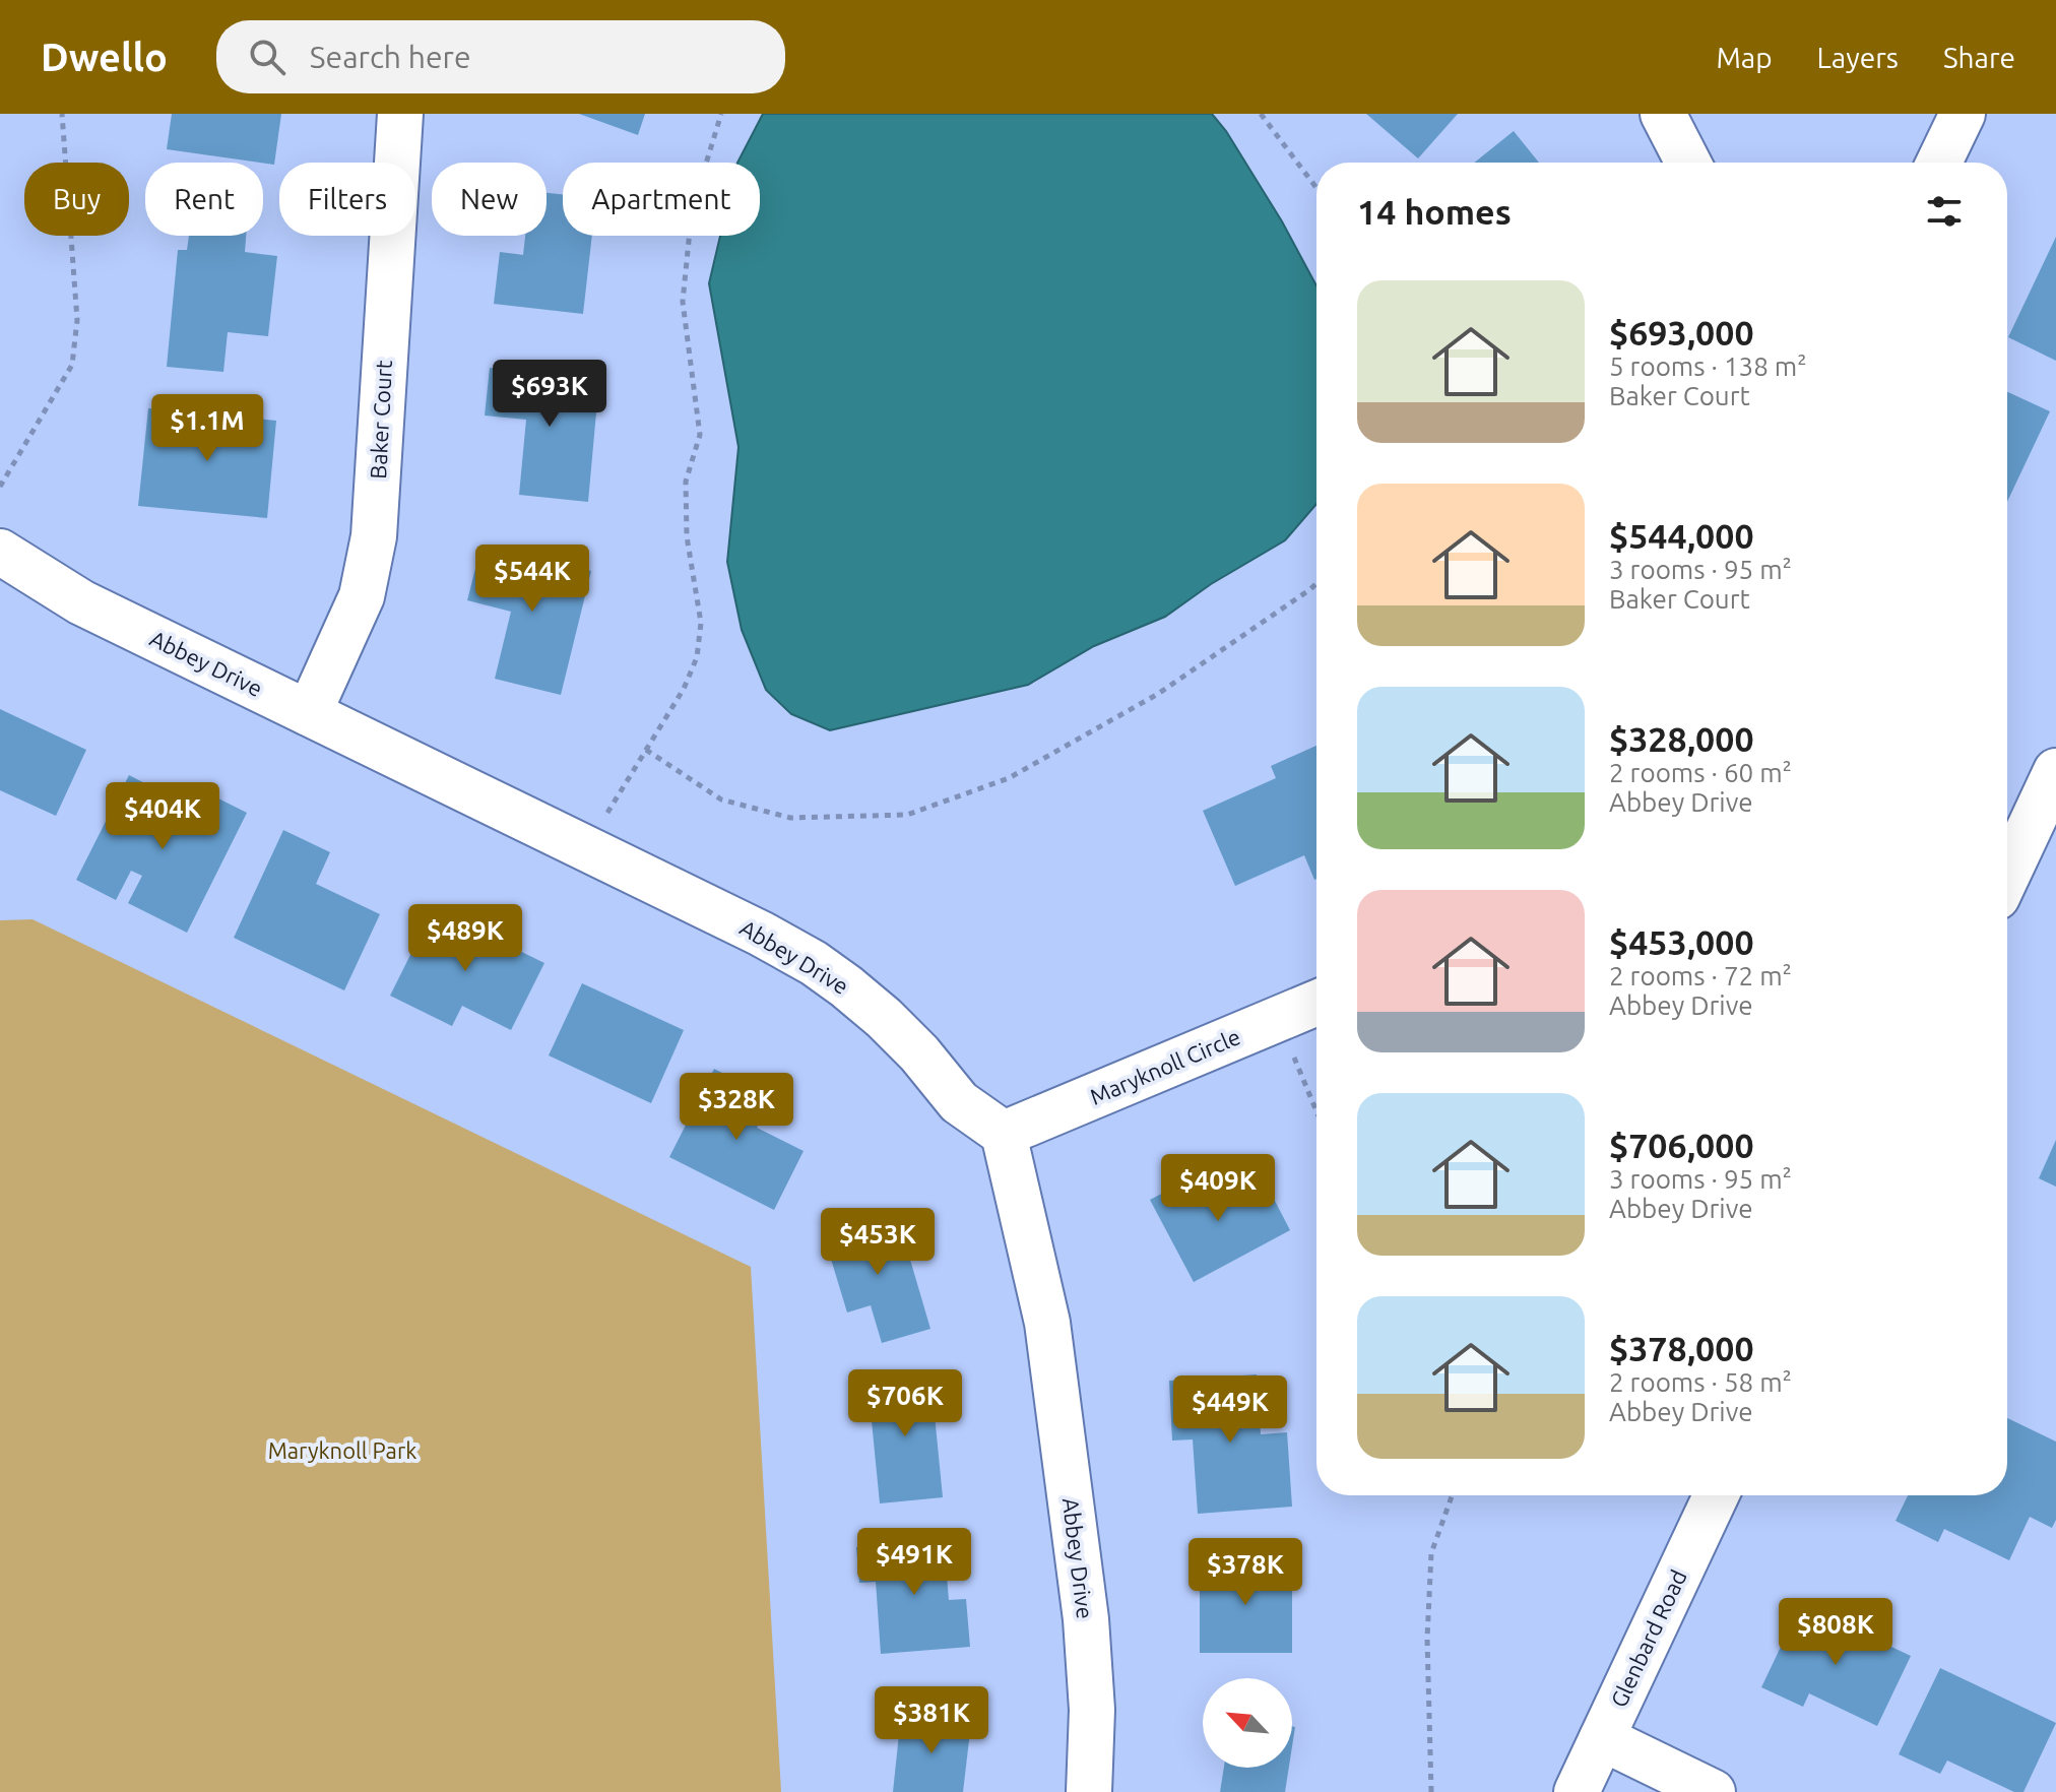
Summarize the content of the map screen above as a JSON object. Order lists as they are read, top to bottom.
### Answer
{
  "streets": {
    "street": [
      "Baker Court",
      "Abbey Drive",
      "Maryknoll Circle",
      "Glenbard Road"
    ]
  },
  "crossings": [
    ["Baker Court", "Abbey Drive"],
    ["Abbey Drive", "Maryknoll Circle"]
  ],
  "parks": ["Maryknoll Park"],
  "north": "top left",
  "page": {
    "header": "Dwello",
    "search": "Search here",
    "nav": ["Map", "Layers", "Share"],
    "chip": [
      "Buy",
      "Rent",
      "Filters",
      "New",
      "Apartment"
    ],
    "heading": "14 homes",
    "list": [
      {
        "name": "$693,000",
        "note": "5 rooms · 138 m² · Baker Court"
      },
      {
        "name": "$544,000",
        "note": "3 rooms · 95 m² · Baker Court"
      },
      {
        "name": "$328,000",
        "note": "2 rooms · 60 m² · Abbey Drive"
      },
      {
        "name": "$453,000",
        "note": "2 rooms · 72 m² · Abbey Drive"
      },
      {
        "name": "$706,000",
        "note": "3 rooms · 95 m² · Abbey Drive"
      },
      {
        "name": "$378,000",
        "note": "2 rooms · 58 m² · Abbey Drive"
      }
    ],
    "price": [
      "$693K",
      "$1.1M",
      "$544K",
      "$404K",
      "$489K",
      "$328K",
      "$409K",
      "$453K",
      "$706K",
      "$449K",
      "$491K",
      "$378K",
      "$808K",
      "$381K"
    ]
  }
}
